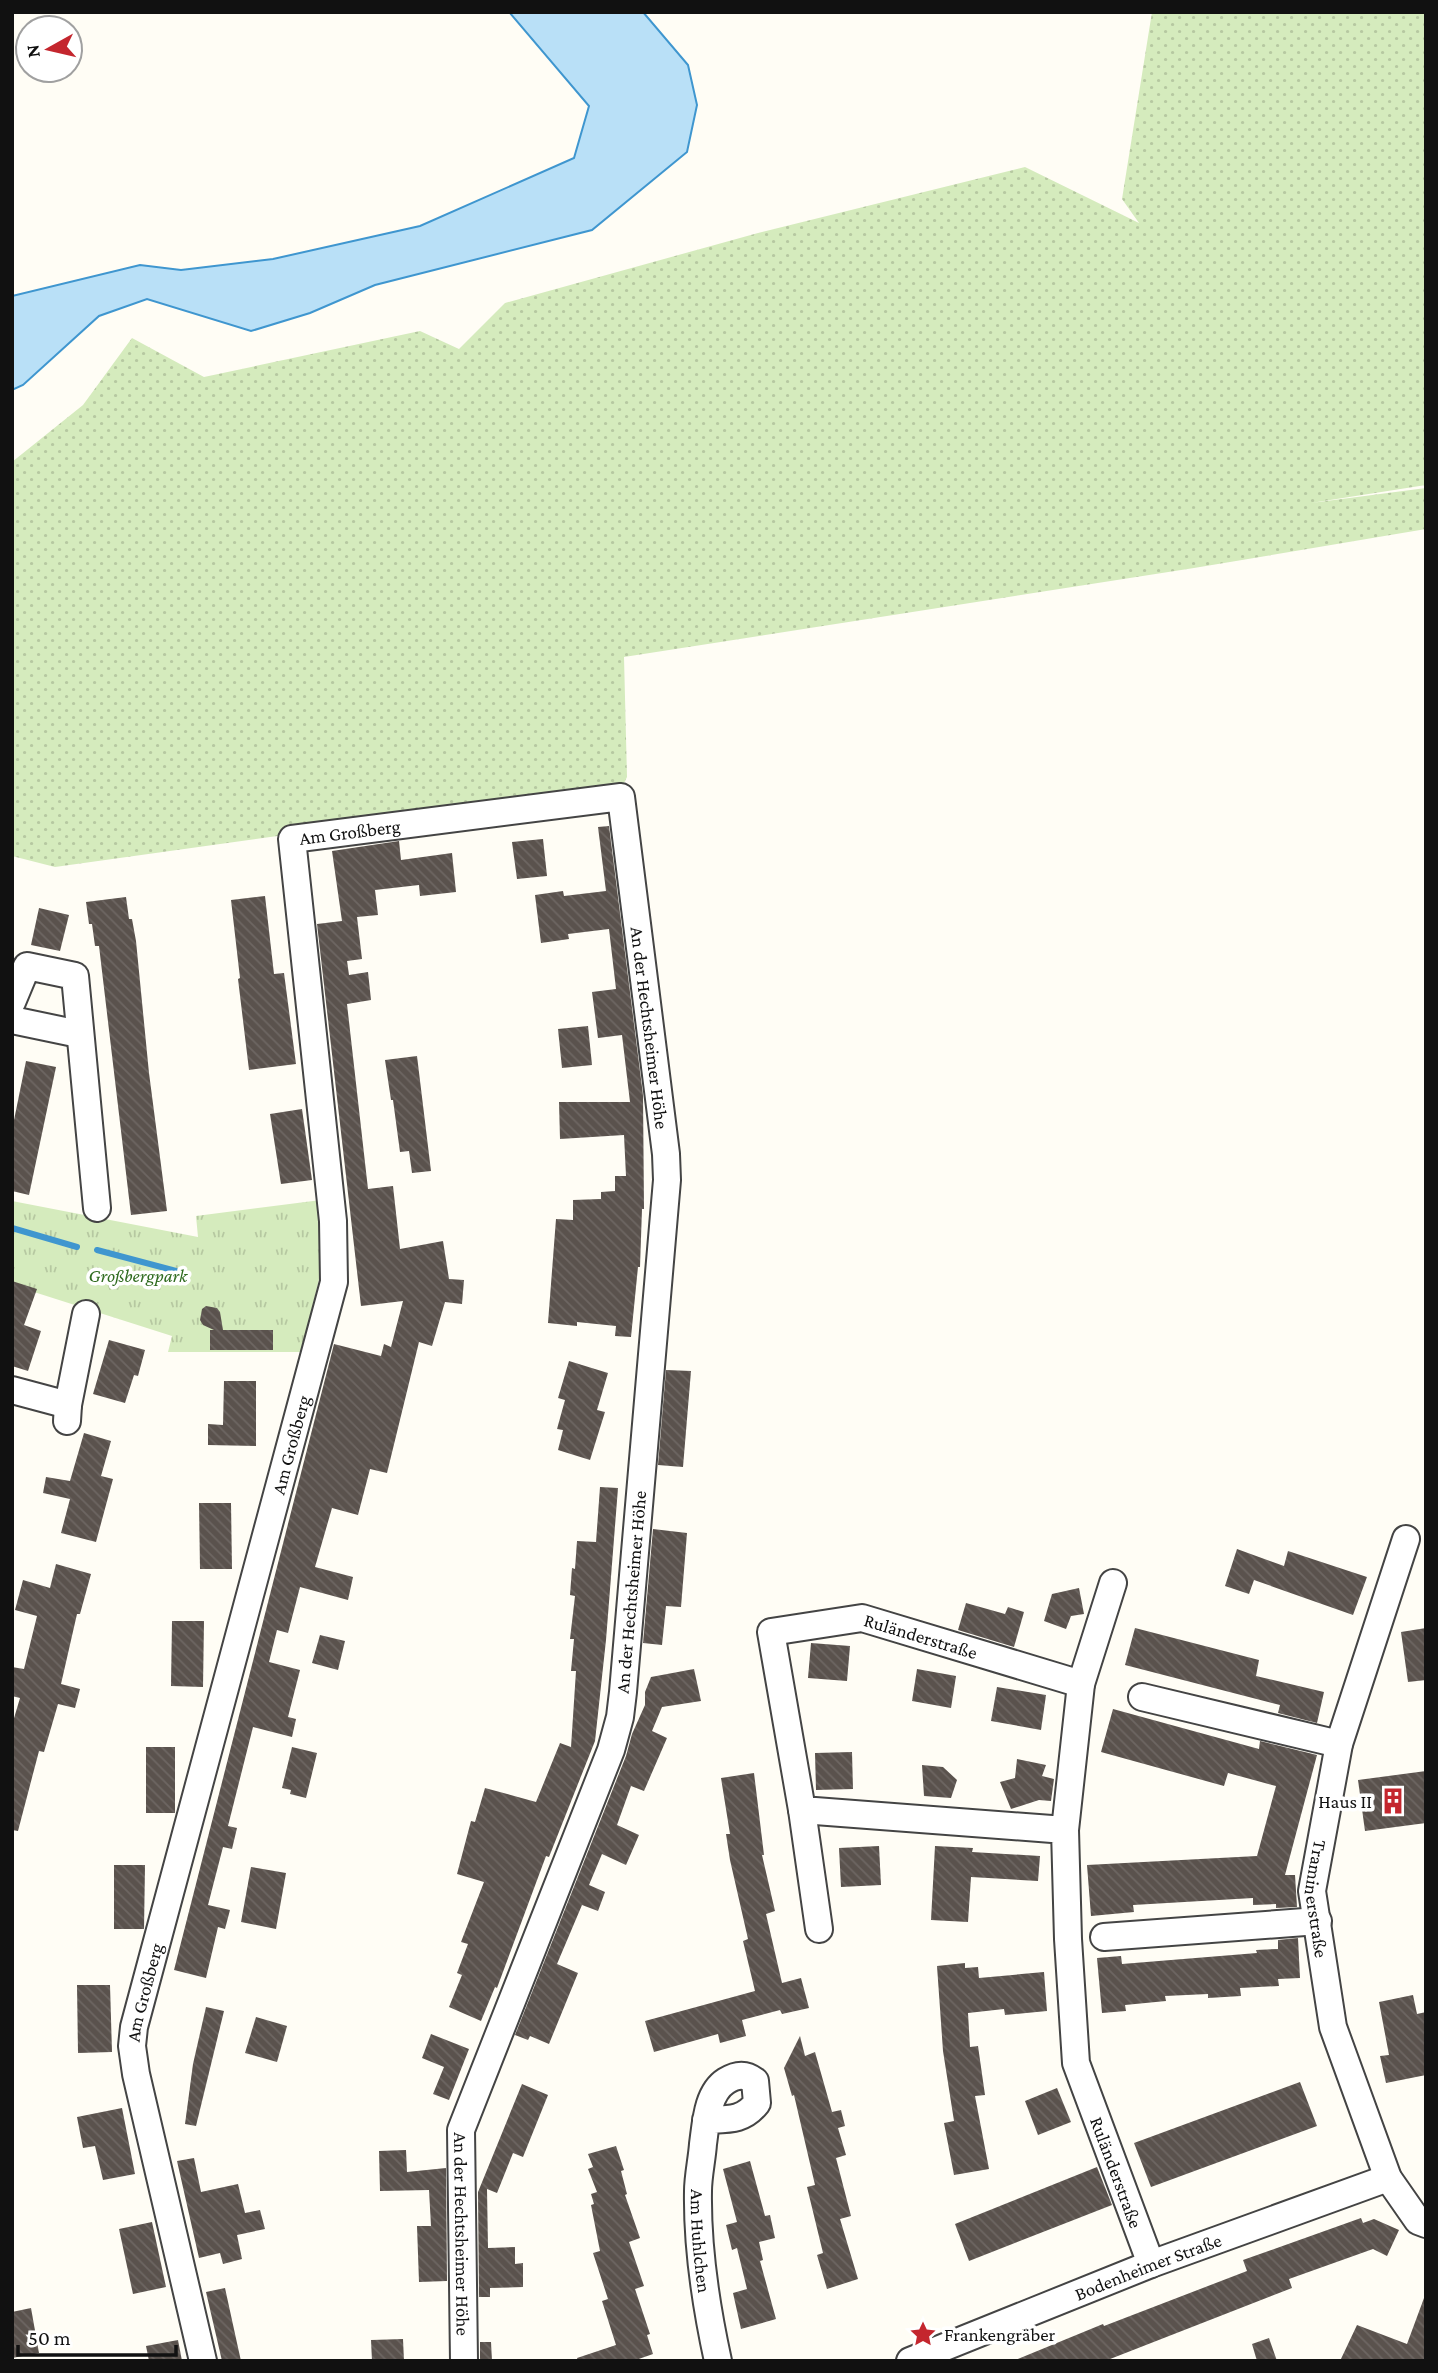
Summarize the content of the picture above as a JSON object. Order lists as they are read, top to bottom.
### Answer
{
  "streets": {
    "street": [
      "Am Großberg",
      "An der Hechtsheimer Höhe",
      "Ruländerstraße",
      "Traminerstraße",
      "Am Huhlchen",
      "Bodenheimer Straße"
    ]
  },
  "crossings": [
    ["Am Großberg", "An der Hechtsheimer Höhe"],
    ["Ruländerstraße", "Bodenheimer Straße"],
    ["Traminerstraße", "Bodenheimer Straße"]
  ],
  "parks": ["Großbergpark"],
  "places": {
    "building": ["Haus II"],
    "place": ["Frankengräber"]
  },
  "scale_bar": "50 m",
  "north": "left"
}
